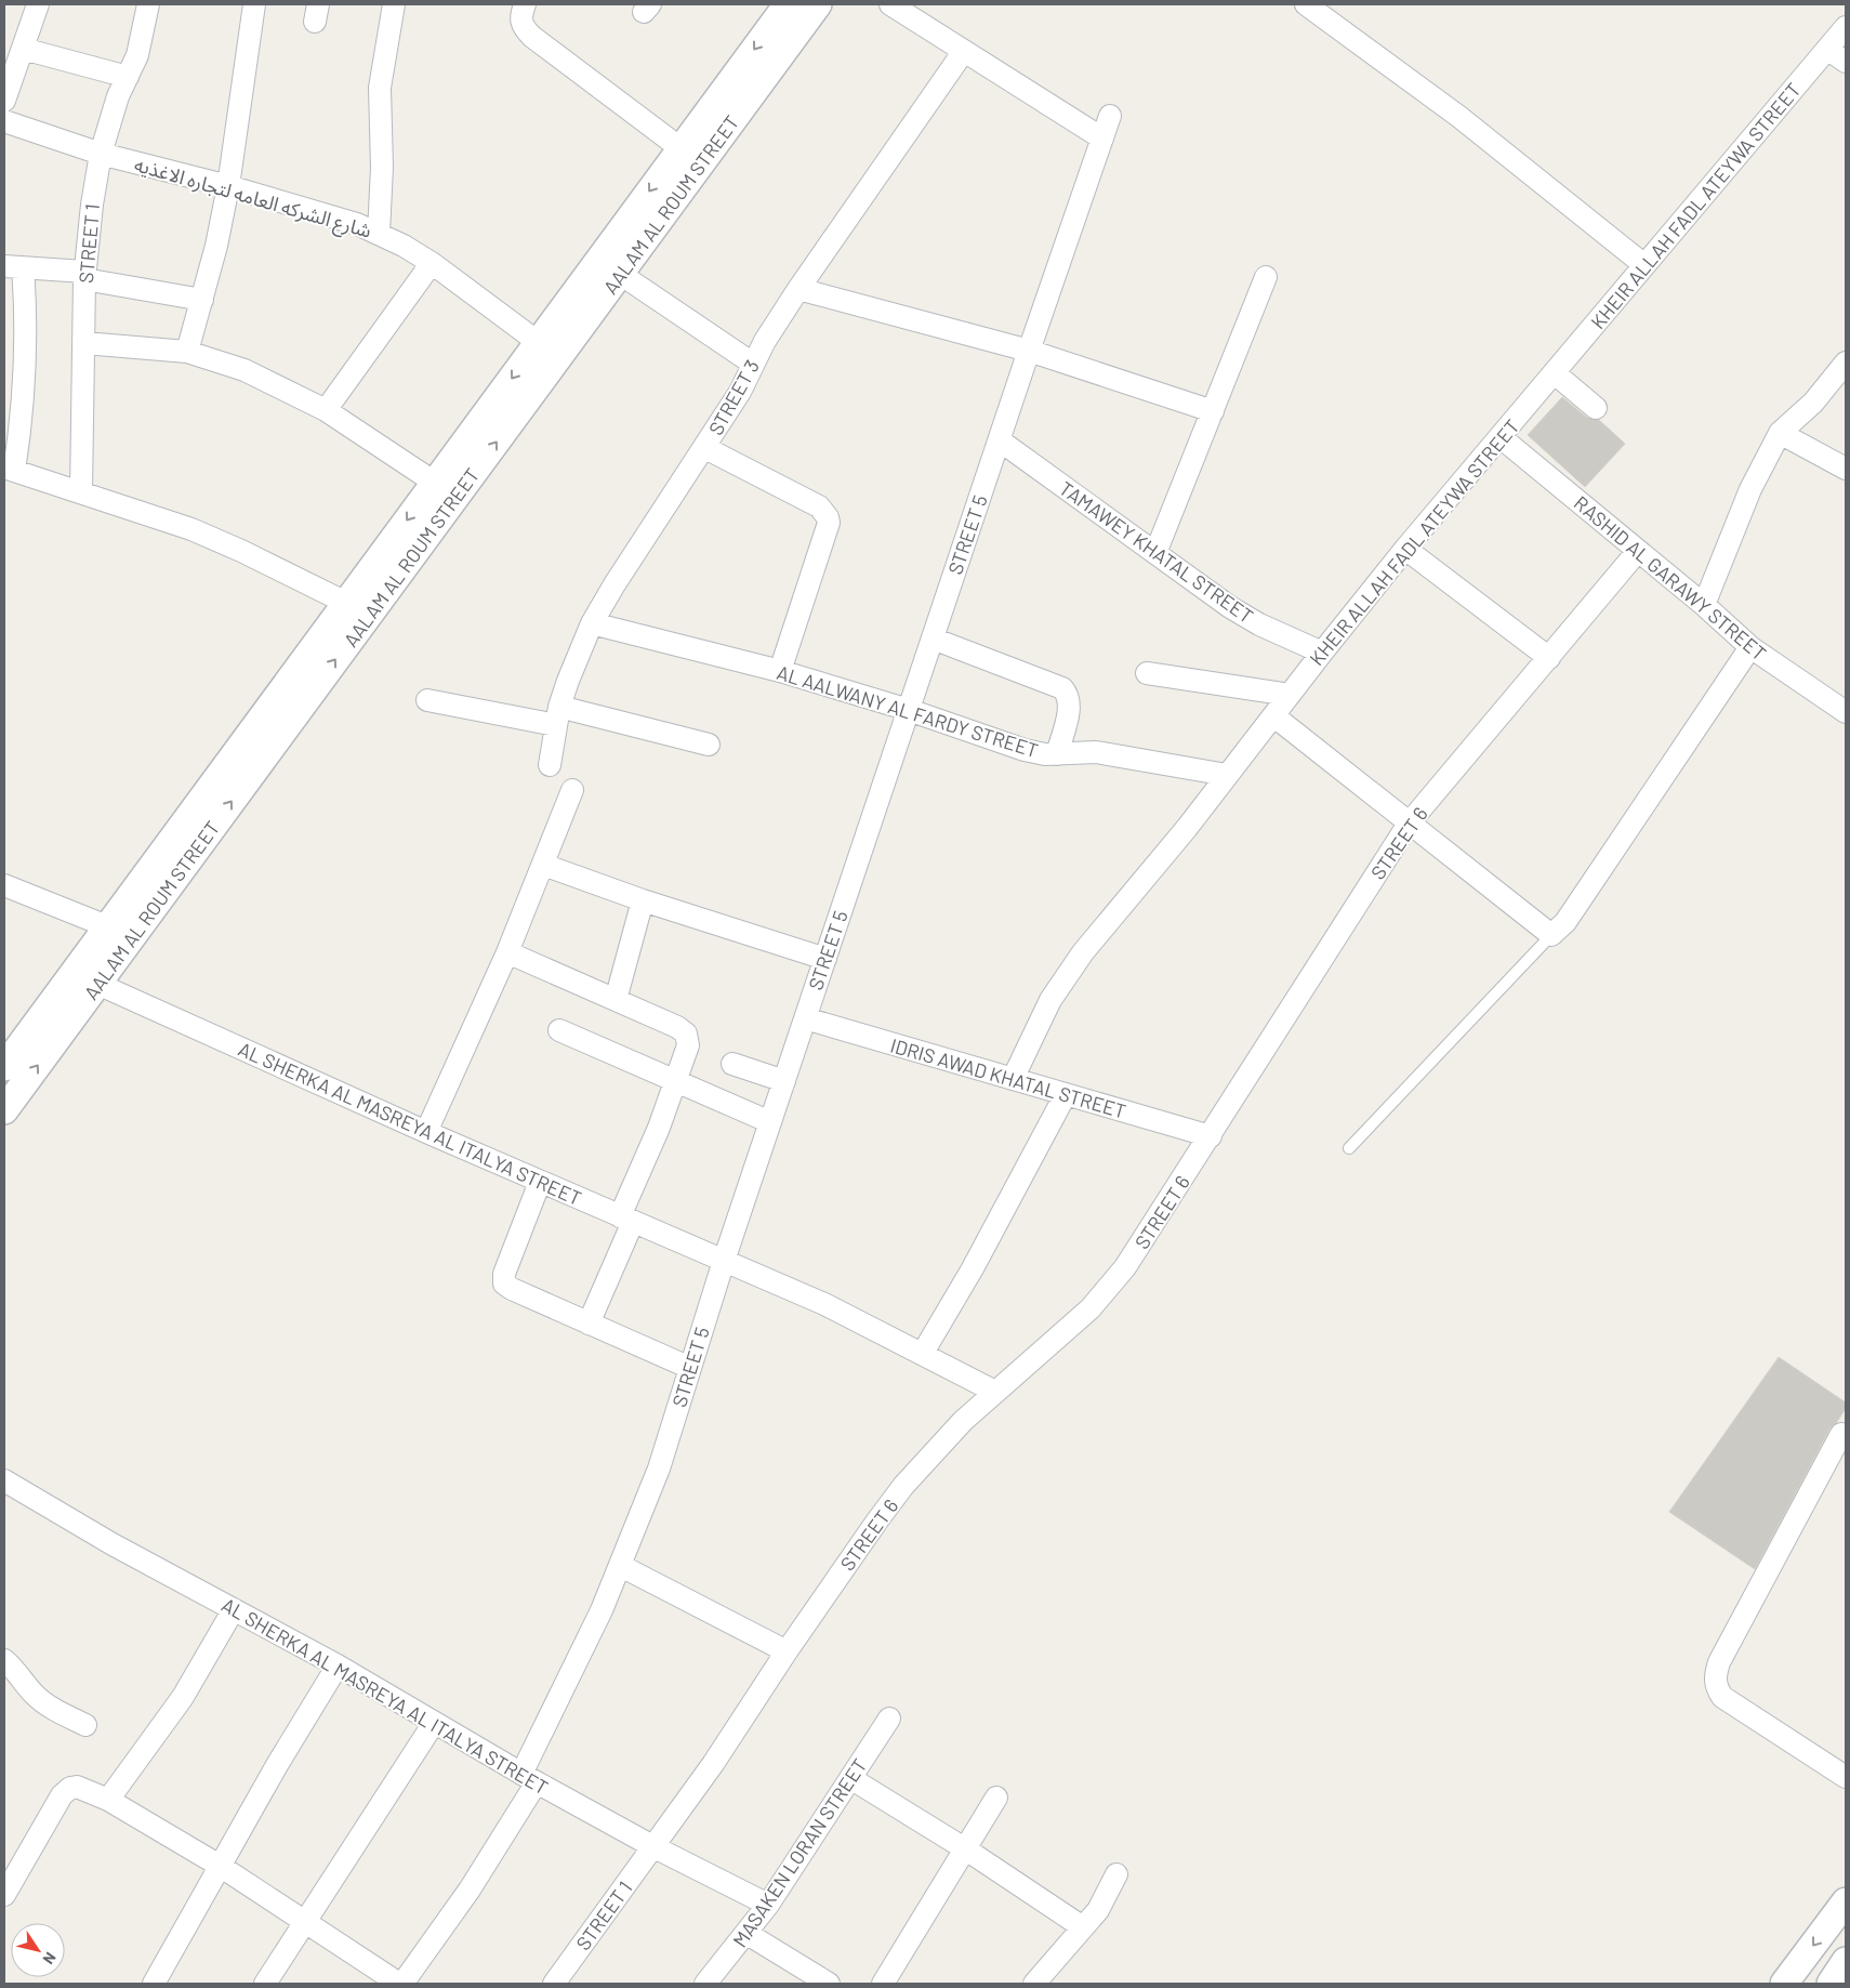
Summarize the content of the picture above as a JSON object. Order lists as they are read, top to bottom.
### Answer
{
  "streets": {
    "street": [
      "شارع الشركه العامه لتجاره الاغذيه",
      "AALAM AL ROUM STREET",
      "KHEIR ALLAH FADL ATEYWA STREET",
      "STREET 1",
      "STREET 3",
      "STREET 5",
      "TAMAWEY KHATAL STREET",
      "RASHID AL GARAWY STREET",
      "AL AALWANY AL FARDY STREET",
      "STREET 6",
      "IDRIS AWAD KHATAL STREET",
      "AL SHERKA AL MASREYA AL ITALYA STREET",
      "MASAKEN LORAN STREET"
    ]
  },
  "crossings": [
    ["شارع الشركه العامه لتجاره الاغذيه", "AALAM AL ROUM STREET"],
    ["شارع الشركه العامه لتجاره الاغذيه", "STREET 1"],
    ["AALAM AL ROUM STREET", "AL SHERKA AL MASREYA AL ITALYA STREET"],
    ["KHEIR ALLAH FADL ATEYWA STREET", "TAMAWEY KHATAL STREET"],
    ["KHEIR ALLAH FADL ATEYWA STREET", "RASHID AL GARAWY STREET"],
    ["KHEIR ALLAH FADL ATEYWA STREET", "AL AALWANY AL FARDY STREET"],
    ["KHEIR ALLAH FADL ATEYWA STREET", "IDRIS AWAD KHATAL STREET"],
    ["STREET 1", "STREET 6"],
    ["STREET 1", "AL SHERKA AL MASREYA AL ITALYA STREET"],
    ["STREET 3", "AL AALWANY AL FARDY STREET"],
    ["STREET 5", "TAMAWEY KHATAL STREET"],
    ["STREET 5", "AL AALWANY AL FARDY STREET"],
    ["STREET 5", "IDRIS AWAD KHATAL STREET"],
    ["STREET 5", "AL SHERKA AL MASREYA AL ITALYA STREET"],
    ["RASHID AL GARAWY STREET", "STREET 6"],
    ["STREET 6", "IDRIS AWAD KHATAL STREET"],
    ["STREET 6", "AL SHERKA AL MASREYA AL ITALYA STREET"],
    ["AL SHERKA AL MASREYA AL ITALYA STREET", "MASAKEN LORAN STREET"]
  ],
  "north": "bottom right"
}
